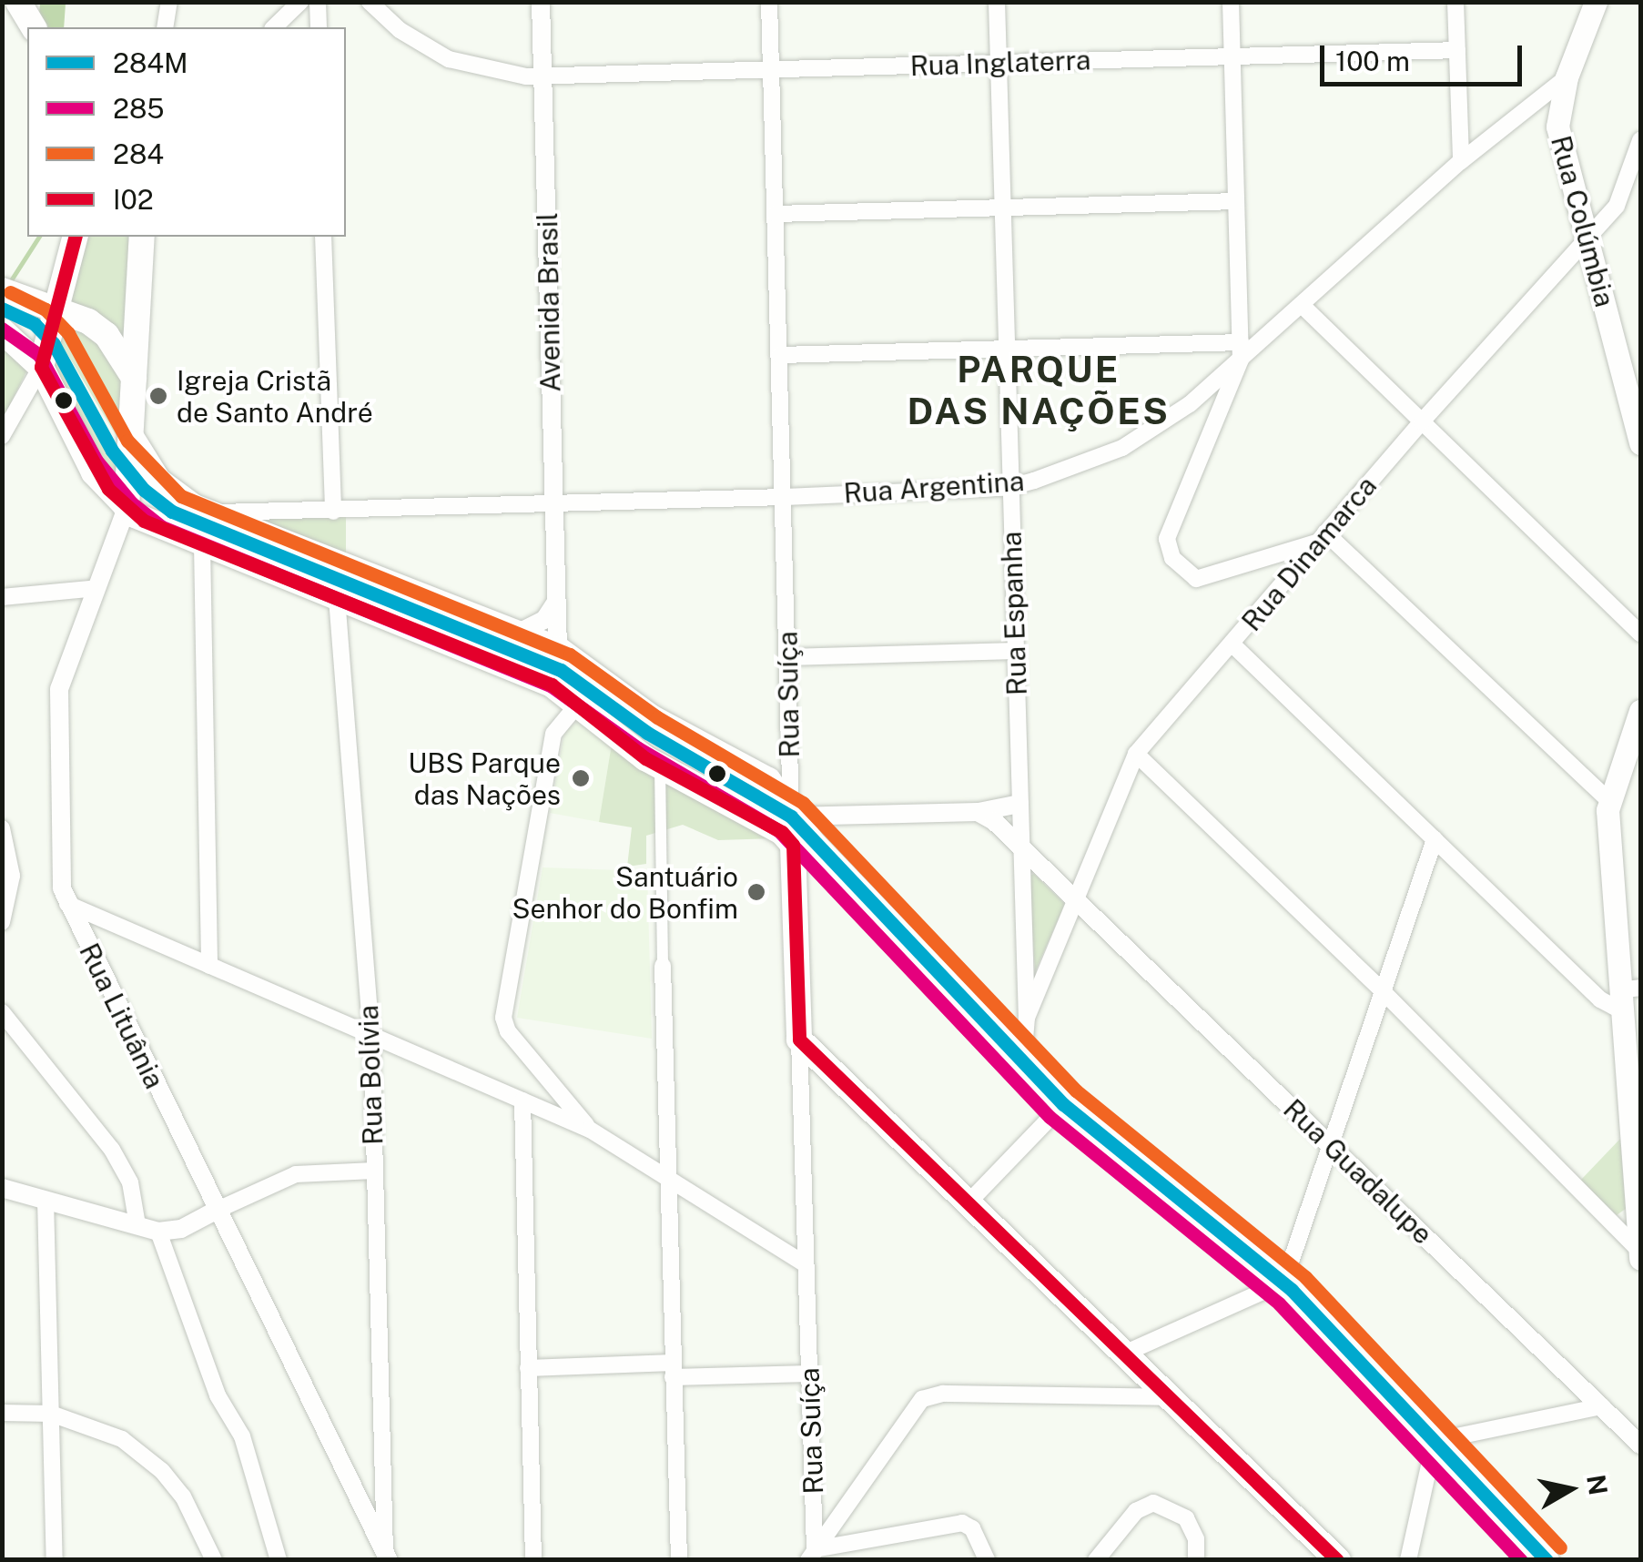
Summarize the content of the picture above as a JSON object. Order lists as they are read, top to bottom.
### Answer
{
  "streets": {
    "main road": ["Rua Colúmbia", "Rua Suíça", "Rua Lituânia"],
    "street": [
      "Rua Inglaterra",
      "Avenida Brasil",
      "Rua Argentina",
      "Rua Dinamarca",
      "Rua Espanha",
      "Rua Bolívia",
      "Rua Guadalupe"
    ]
  },
  "crossings": [
    ["Rua Inglaterra", "Avenida Brasil"],
    ["Rua Inglaterra", "Rua Espanha"],
    ["Rua Inglaterra", "Rua Suíça"],
    ["Rua Colúmbia", "Rua Argentina"],
    ["Rua Colúmbia", "Rua Dinamarca"],
    ["Avenida Brasil", "Rua Argentina"],
    ["Rua Argentina", "Rua Espanha"],
    ["Rua Argentina", "Rua Suíça"],
    ["Rua Dinamarca", "Rua Espanha"],
    ["Rua Dinamarca", "Rua Guadalupe"],
    ["Rua Espanha", "Rua Guadalupe"],
    ["Rua Lituânia", "Rua Bolívia"]
  ],
  "districts": ["PARQUE DAS NAÇÕES"],
  "places": ["Igreja Cristã de Santo André", "UBS Parque das Nações", "Santuário Senhor do Bonfim"],
  "lines": [
    "transit line I02",
    "transit line 284",
    "transit line 284M",
    "transit line 285"
  ],
  "legend": [
    "284M",
    "285",
    "284",
    "I02"
  ],
  "scale_bar": "100 m",
  "north": "right"
}
